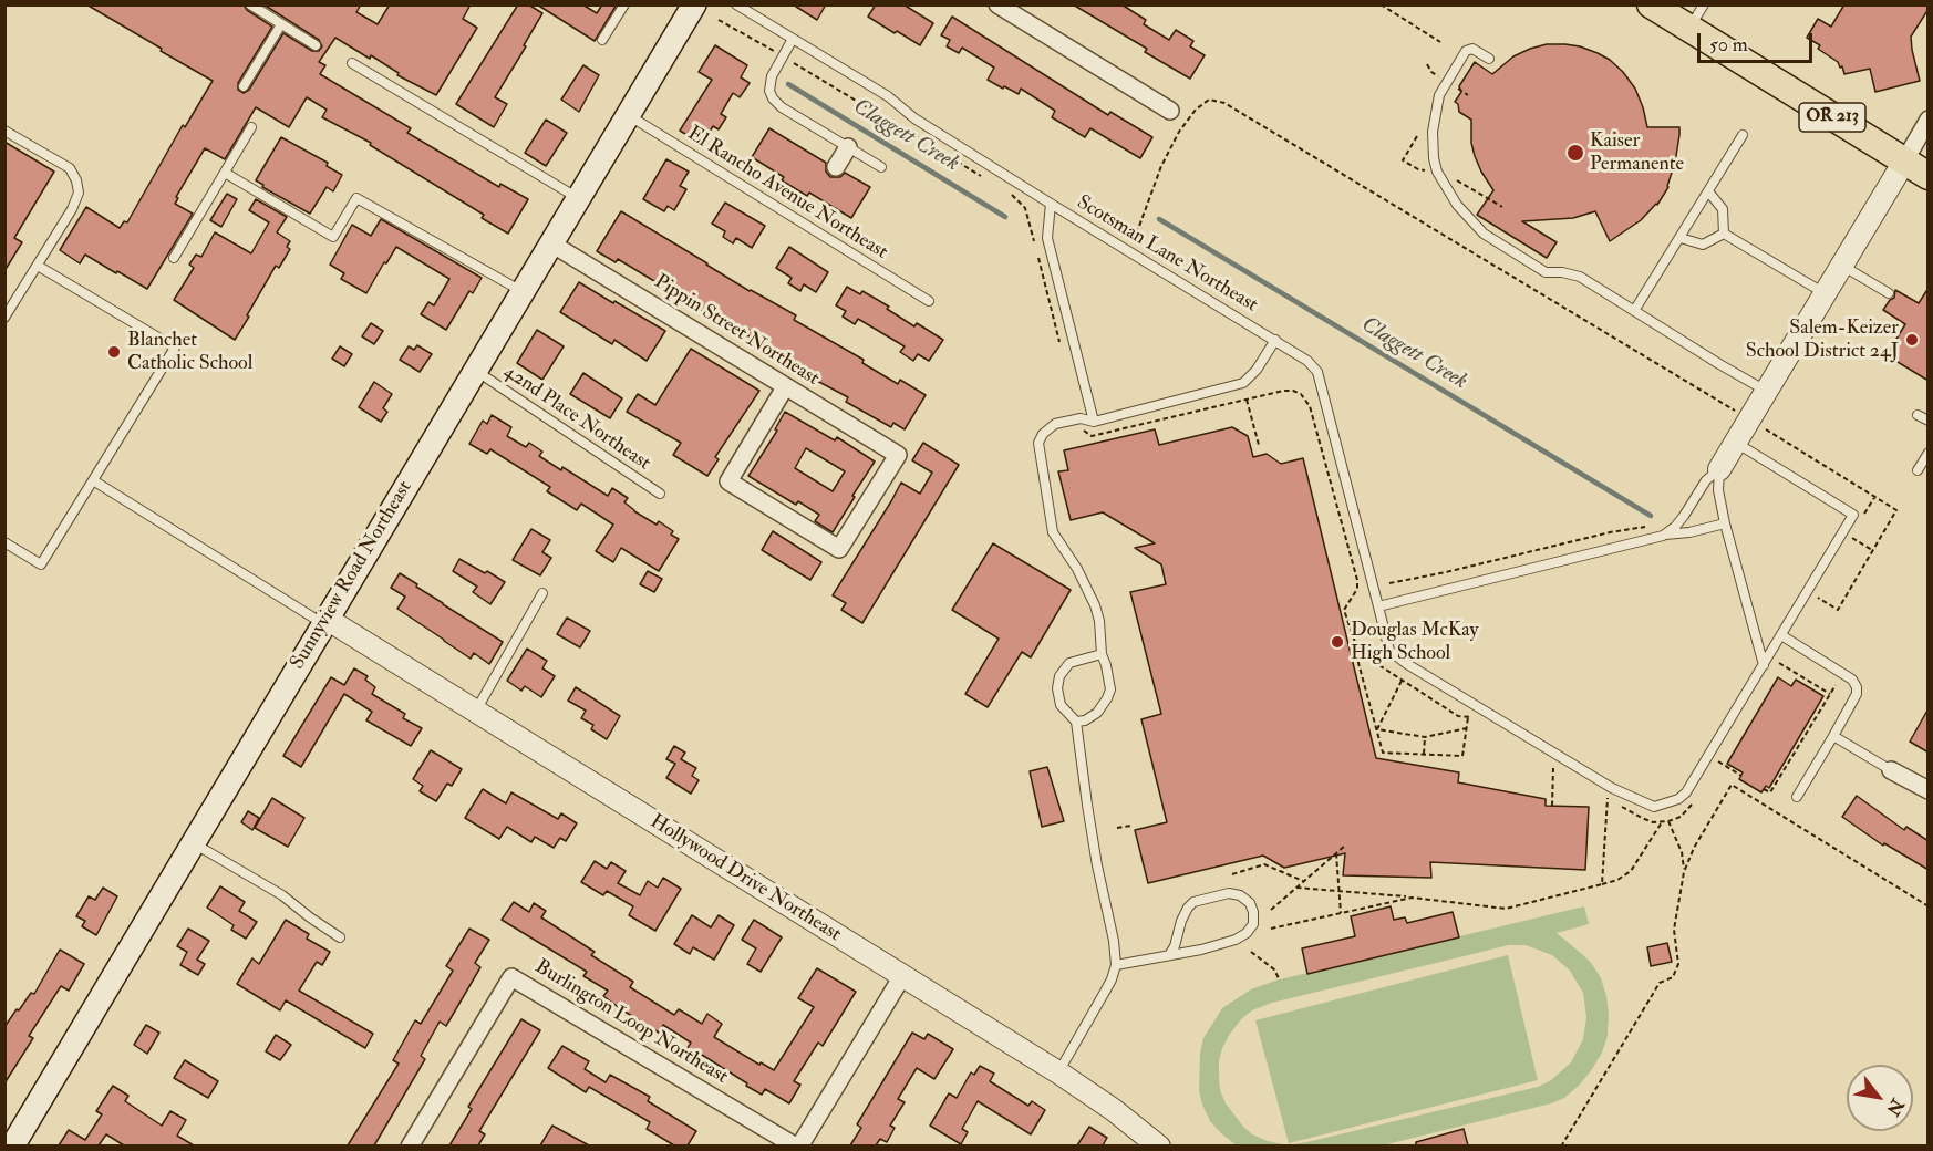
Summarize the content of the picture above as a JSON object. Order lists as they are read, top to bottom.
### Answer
{
  "streets": {
    "main road": ["OR 213", "Sunnyview Road Northeast"],
    "street": ["Pippin Street Northeast", "Hollywood Drive Northeast", "Burlington Loop Northeast"],
    "lane": ["El Rancho Avenue Northeast", "Scotsman Lane Northeast", "42nd Place Northeast"]
  },
  "crossings": [
    ["El Rancho Avenue Northeast", "Sunnyview Road Northeast"],
    ["Pippin Street Northeast", "Sunnyview Road Northeast"],
    ["42nd Place Northeast", "Sunnyview Road Northeast"],
    ["Sunnyview Road Northeast", "Hollywood Drive Northeast"]
  ],
  "water": ["Claggett Creek"],
  "places": [
    "Kaiser Permanente",
    "Salem-Keizer School District 24J",
    "Blanchet Catholic School",
    "Douglas McKay High School"
  ],
  "scale_bar": "50 m",
  "north": "bottom right"
}
